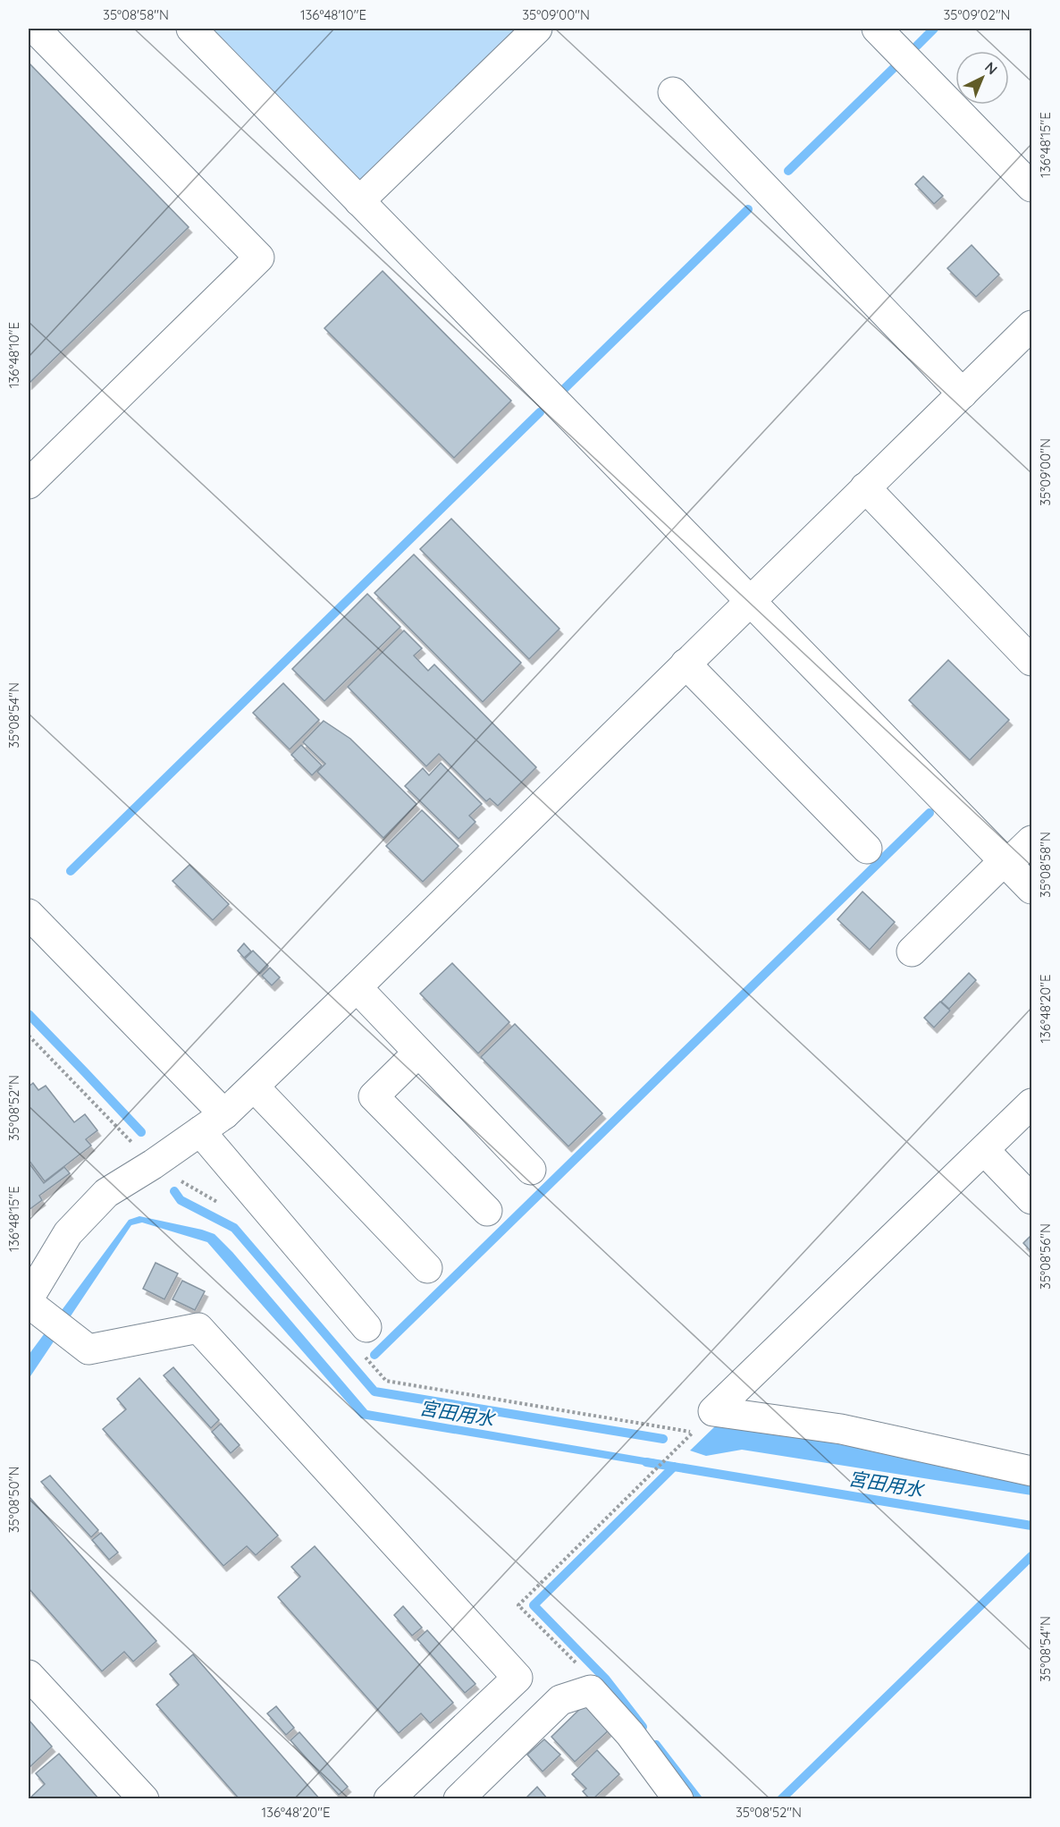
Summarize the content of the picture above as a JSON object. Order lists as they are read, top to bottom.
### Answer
{
  "water": ["宮田用水"],
  "north": "top right",
  "coordinates": [
    "35°08'58\"N",
    "136°48'10\"E",
    "35°09'00\"N",
    "35°09'02\"N",
    "136°48'15\"E",
    "35°08'54\"N",
    "136°48'20\"E",
    "35°08'52\"N",
    "35°08'56\"N",
    "35°08'50\"N"
  ]
}
